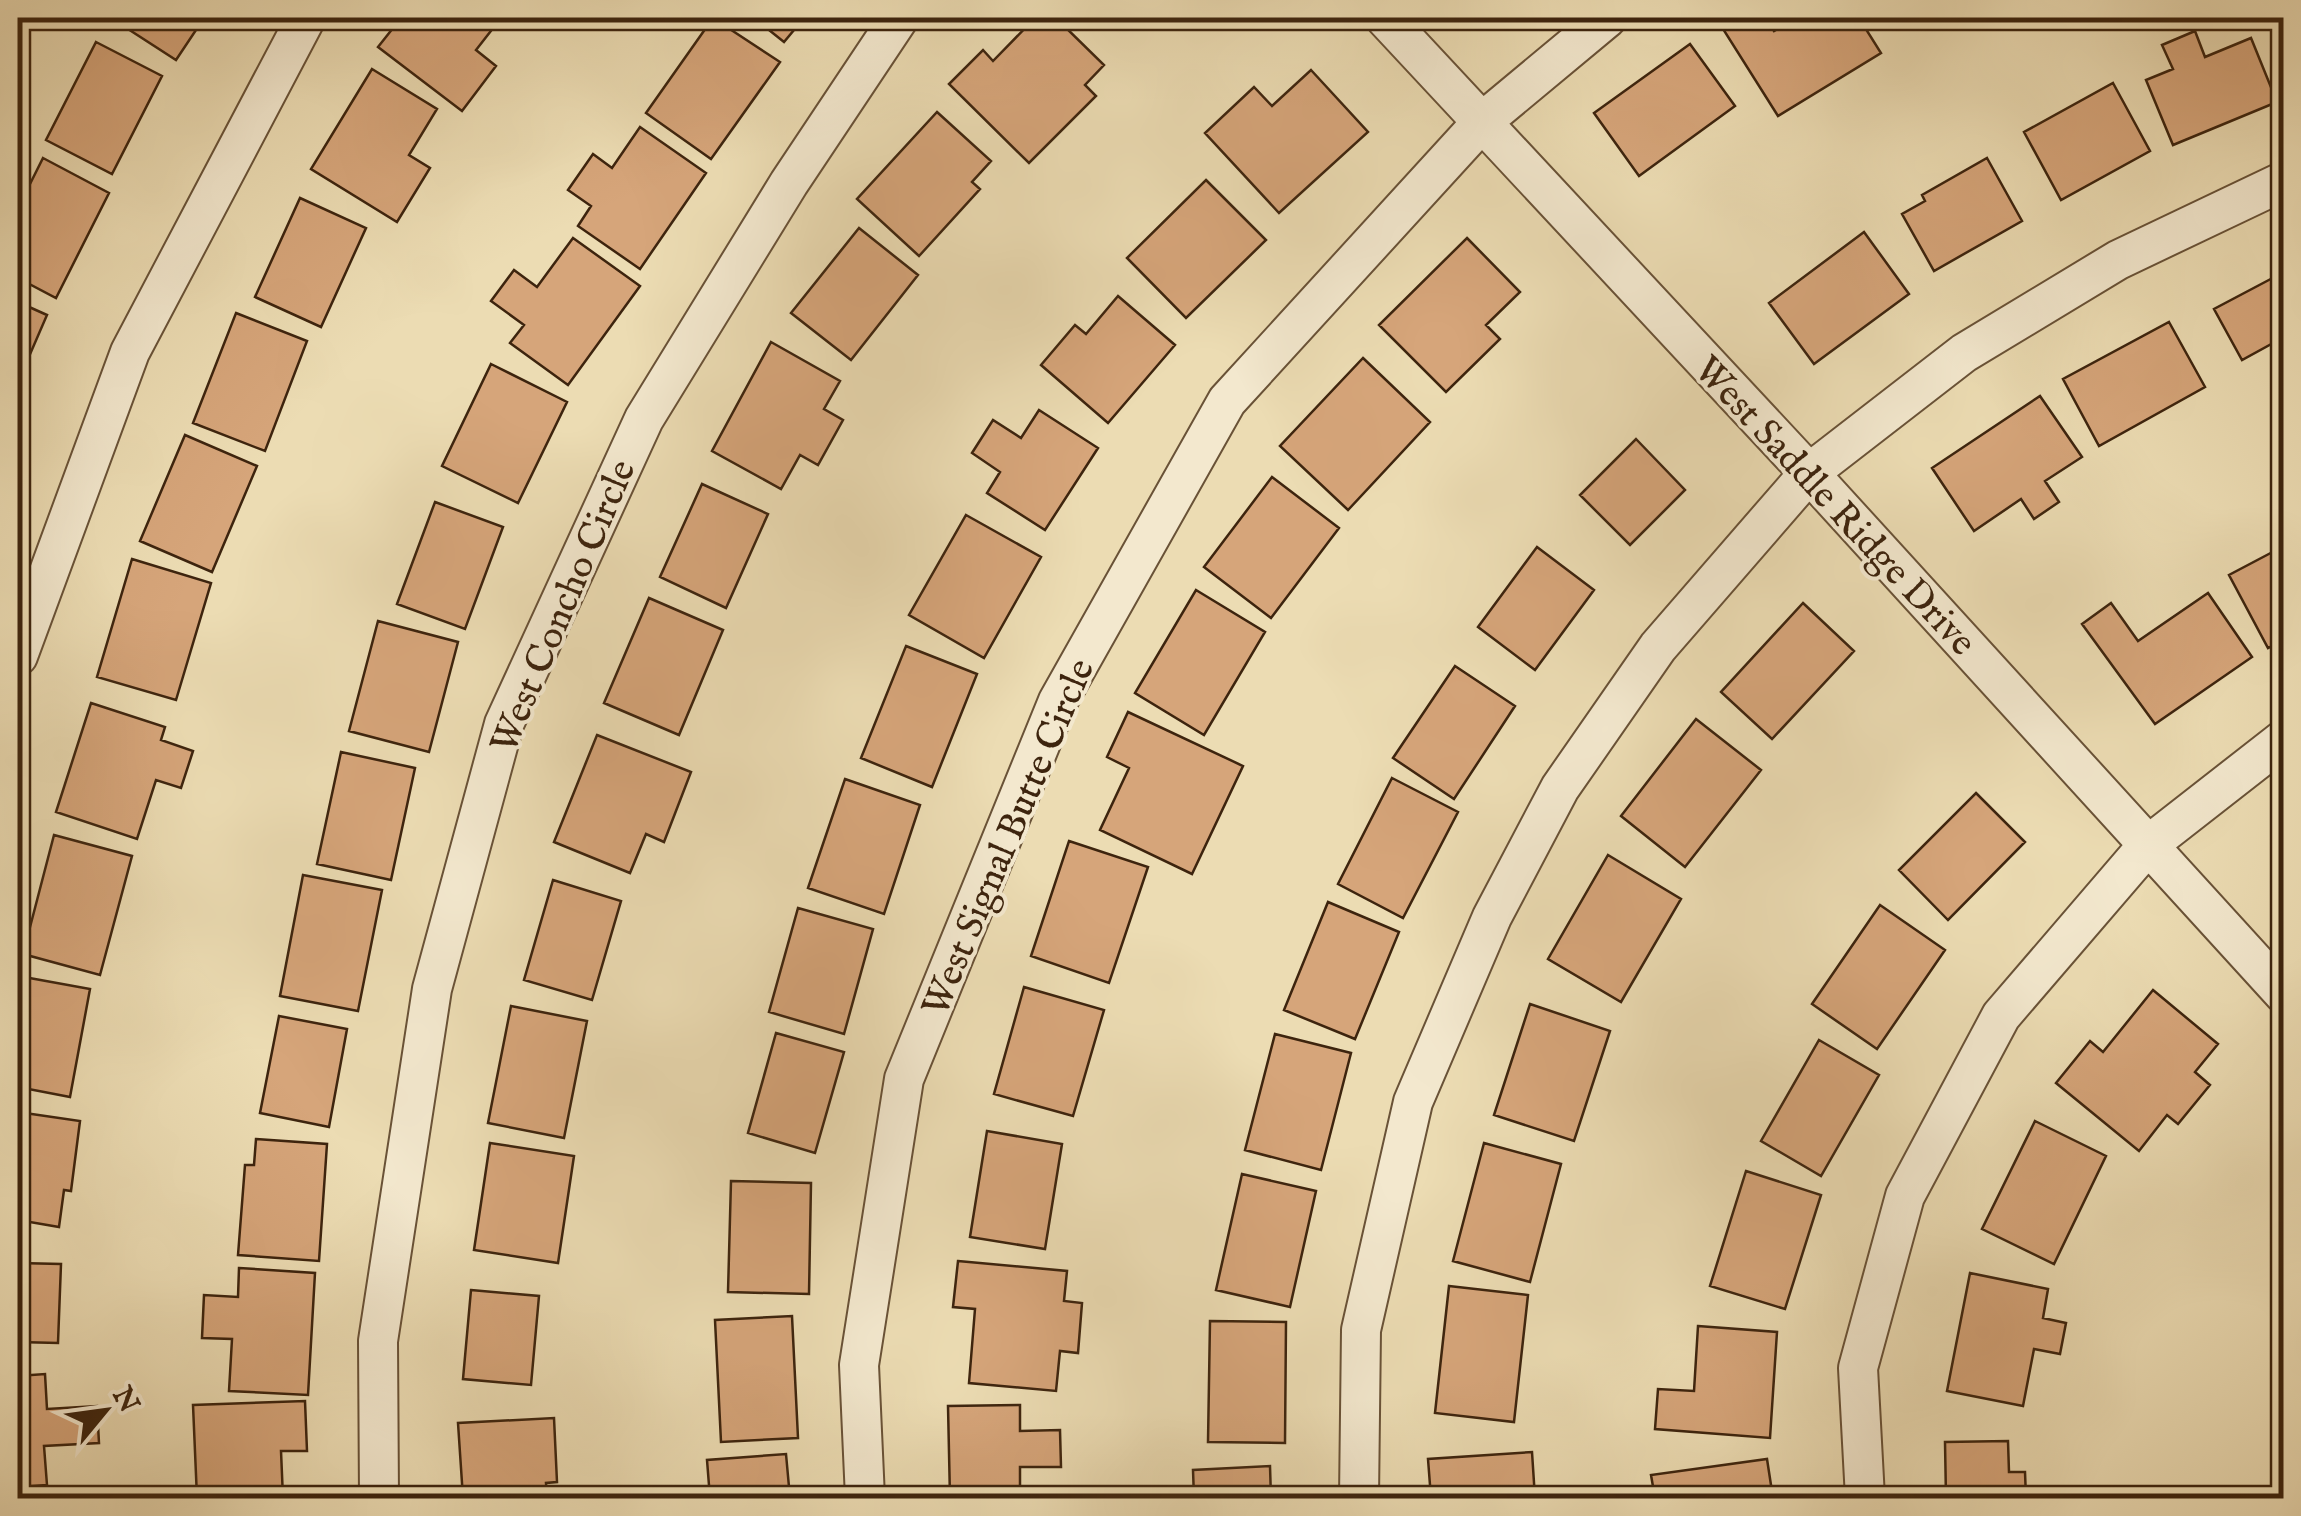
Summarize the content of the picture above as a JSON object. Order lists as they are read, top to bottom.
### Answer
{
  "streets": {
    "street": ["West Saddle Ridge Drive", "West Concho Circle", "West Signal Butte Circle"]
  },
  "crossings": [
    ["West Saddle Ridge Drive", "West Signal Butte Circle"]
  ],
  "north": "top right"
}
